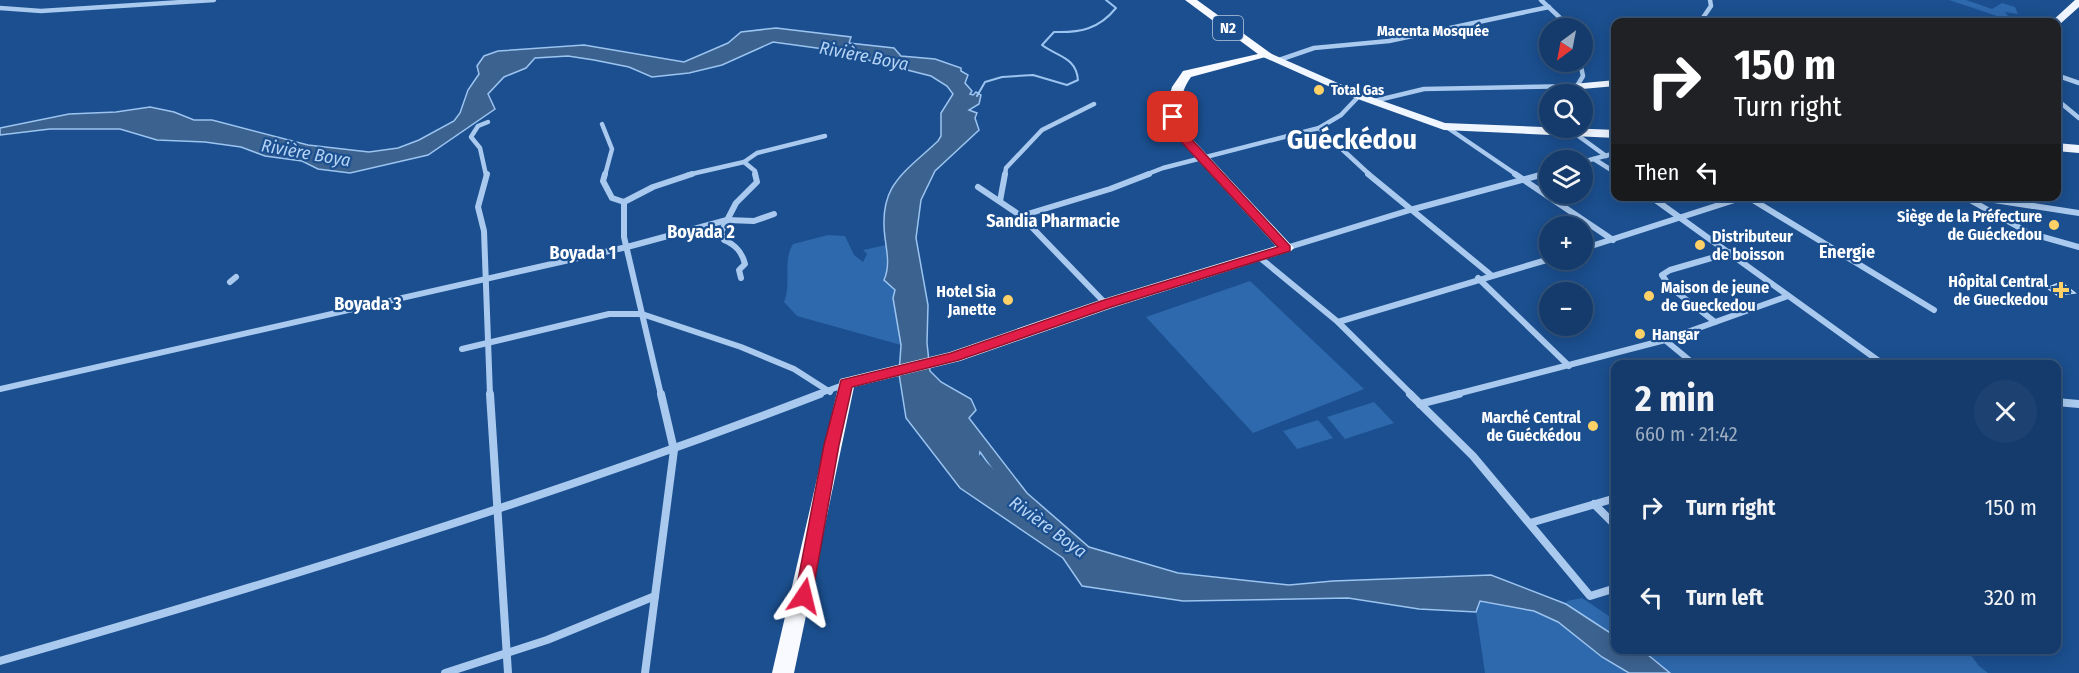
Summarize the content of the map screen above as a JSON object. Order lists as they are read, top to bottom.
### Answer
{
  "streets": {
    "highway": ["N2"]
  },
  "districts": [
    "Macenta Mosquée",
    "Guéckédou",
    "Sandia Pharmacie",
    "Boyada 2",
    "Energie",
    "Boyada 1",
    "Boyada 3"
  ],
  "water": ["Rivière Boya"],
  "places": {
    "other": [
      "Total Gas",
      "Siège de la Préfecture de Guéckedou",
      "Distributeur de boisson",
      "Maison de jeune de Gueckedou",
      "Hotel Sia Janette",
      "Hangar",
      "Marché Central de Guéckédou"
    ],
    "health": ["Hôpital Central de Gueckedou"]
  },
  "north": "bottom left",
  "page": {
    "map_buttons": ["+", "−"],
    "turn": ["150 m", "Turn right"],
    "then": "Then",
    "heading": ["2 min", "660 m · 21:42"],
    "list": [
      {
        "name": "Turn right",
        "value": "150 m"
      },
      {
        "name": "Turn left",
        "value": "320 m"
      }
    ]
  }
}
